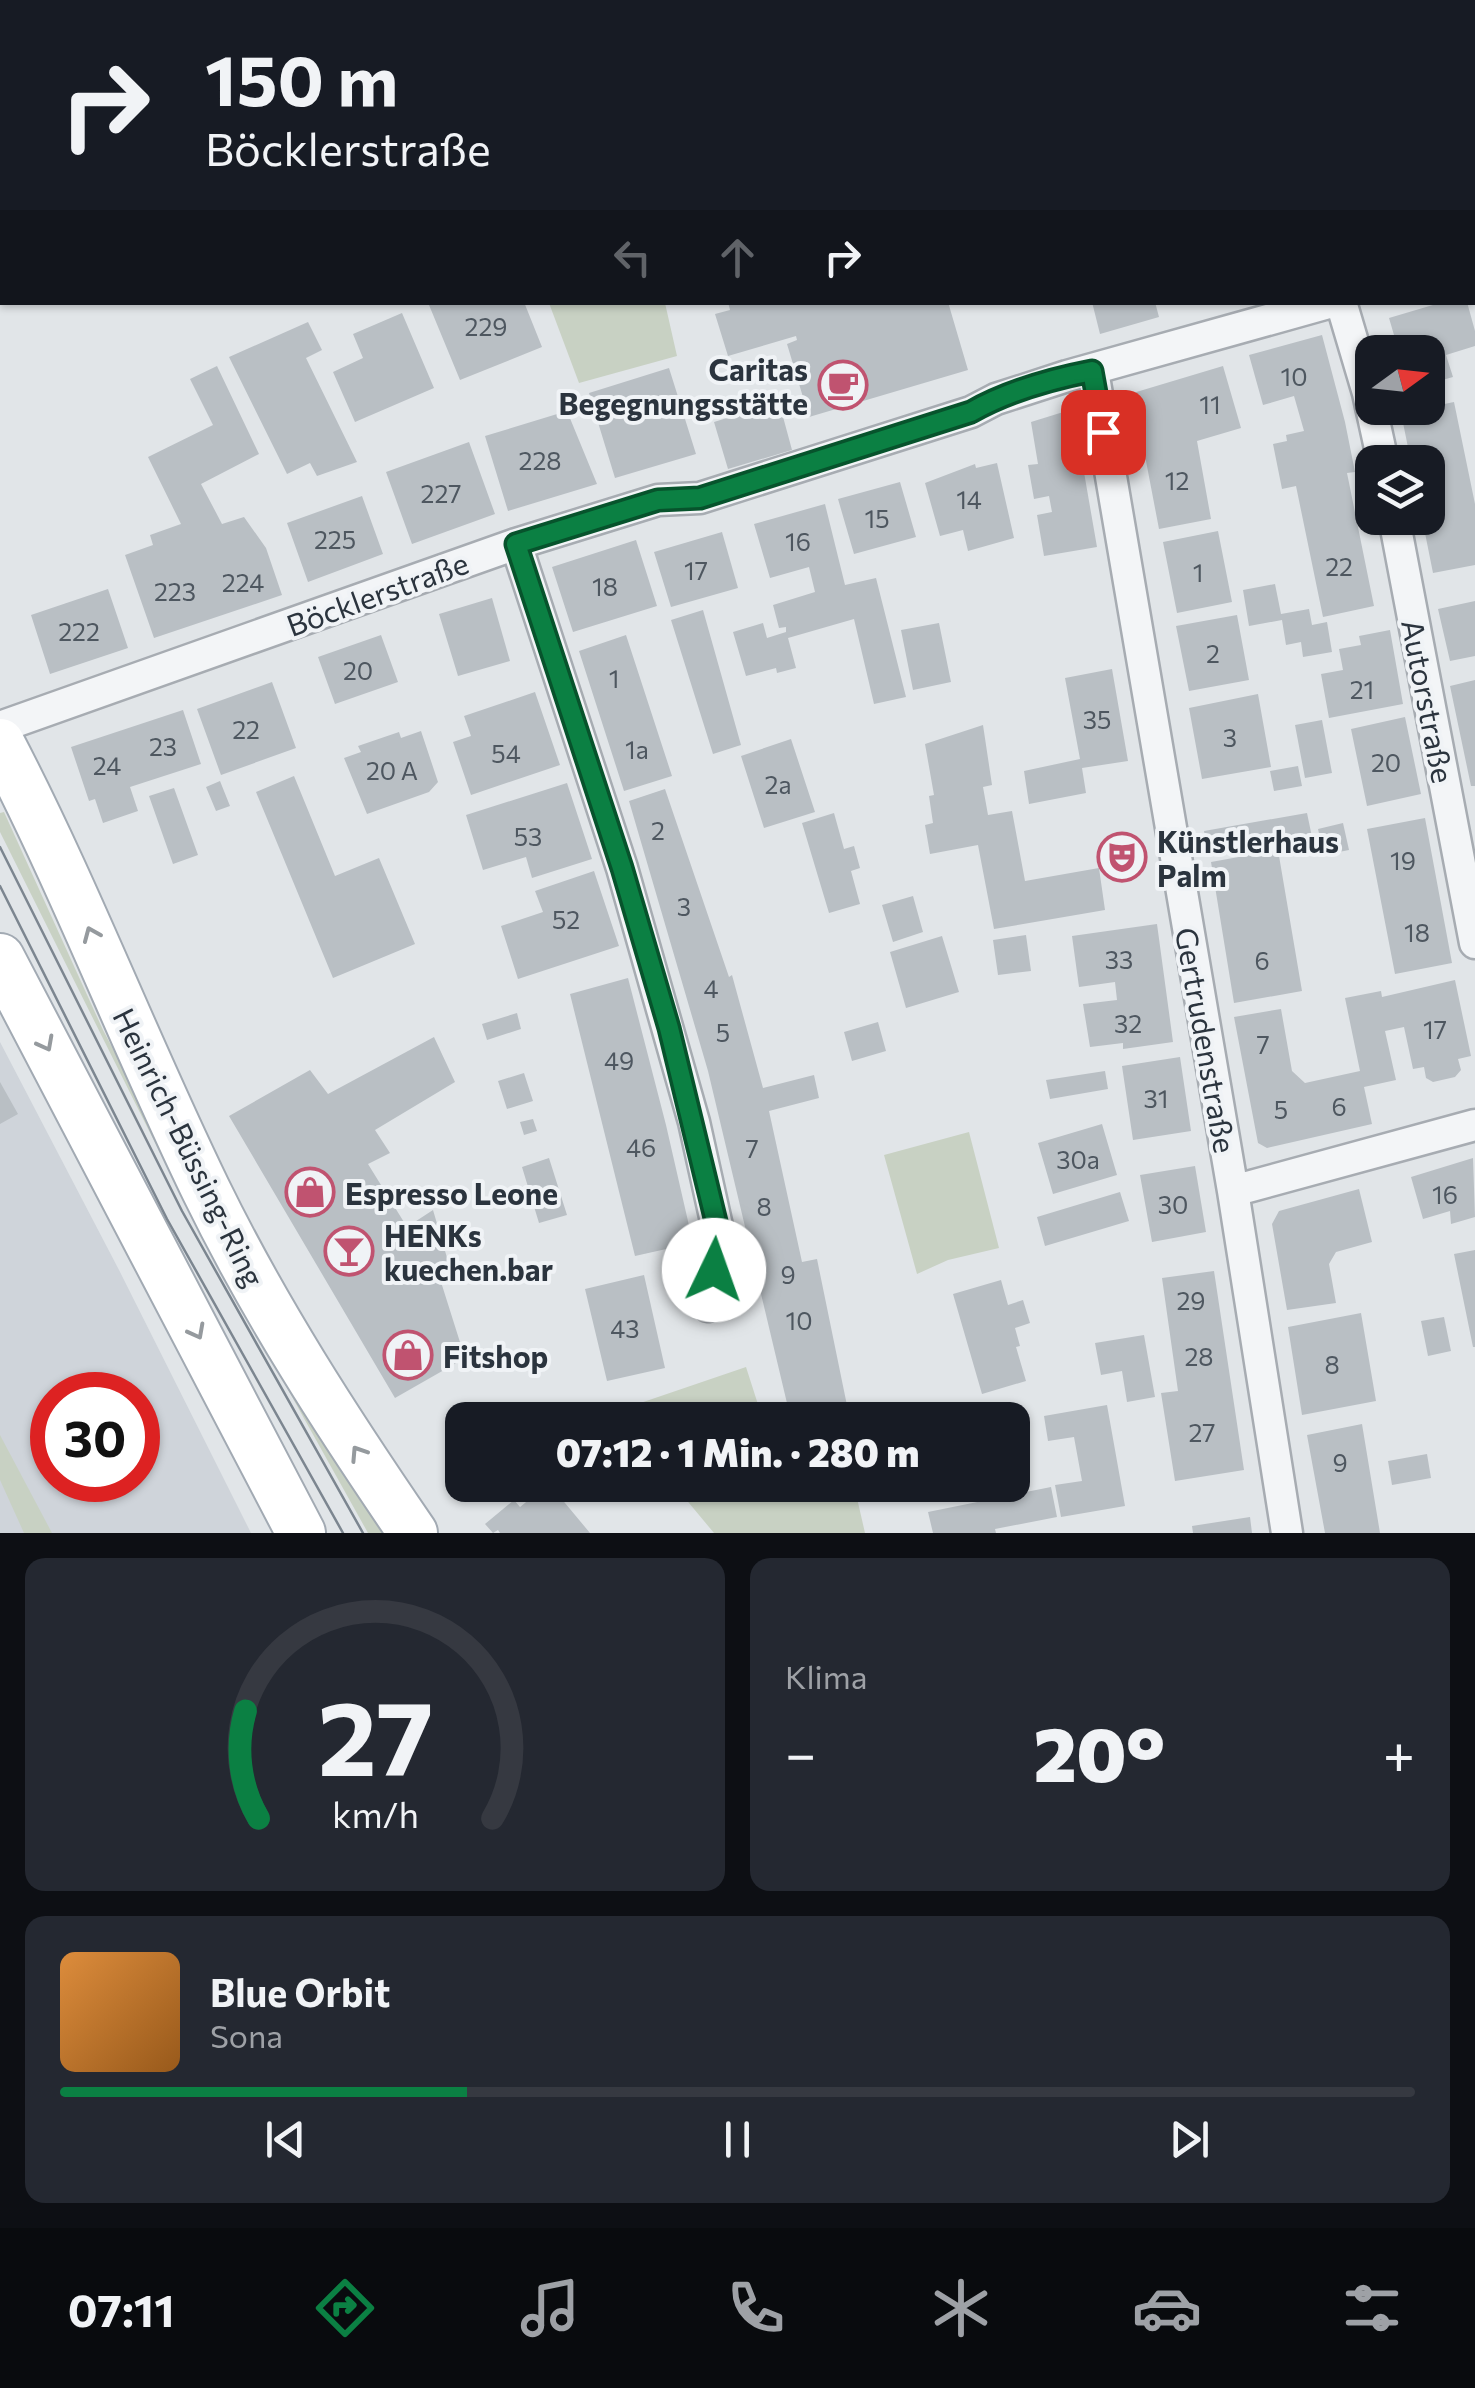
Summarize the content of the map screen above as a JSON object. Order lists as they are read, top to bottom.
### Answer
{
  "streets": {
    "main road": ["Heinrich-Büssing-Ring"],
    "street": ["Böcklerstraße", "Autorstraße", "Gertrudenstraße"]
  },
  "crossings": [
    ["Böcklerstraße", "Gertrudenstraße"]
  ],
  "places": {
    "cafe": ["Caritas Begegnungsstätte"],
    "theatre": ["Künstlerhaus Palm"],
    "shop": ["Espresso Leone", "Fitshop"],
    "bar": ["HENKs kuechen.bar"]
  },
  "house_numbers": [
    "229",
    "10",
    "11",
    "228",
    "12",
    "227",
    "14",
    "15",
    "225",
    "16",
    "22",
    "17",
    "1",
    "224",
    "18",
    "223",
    "222",
    "2",
    "20",
    "1",
    "21",
    "35",
    "22",
    "3",
    "23",
    "1a",
    "54",
    "20",
    "24",
    "20 A",
    "2a",
    "2",
    "53",
    "19",
    "3",
    "52",
    "18",
    "33",
    "6",
    "4",
    "32",
    "17",
    "5",
    "7",
    "49",
    "31",
    "6",
    "5",
    "46",
    "7",
    "30a",
    "16",
    "30",
    "8",
    "9",
    "29",
    "10",
    "43",
    "28",
    "8",
    "27",
    "9"
  ],
  "north": "right",
  "page": {
    "turn": ["150 m", "Böcklerstraße"],
    "limit": "30",
    "trip": "07:12 · 1 Min. · 280 m",
    "tile": "Klima",
    "heat": ["−", "20°", "+"],
    "song": ["Blue Orbit", "Sona"],
    "tabs": "07:11",
    "gauge": ["27", "km/h"]
  }
}
